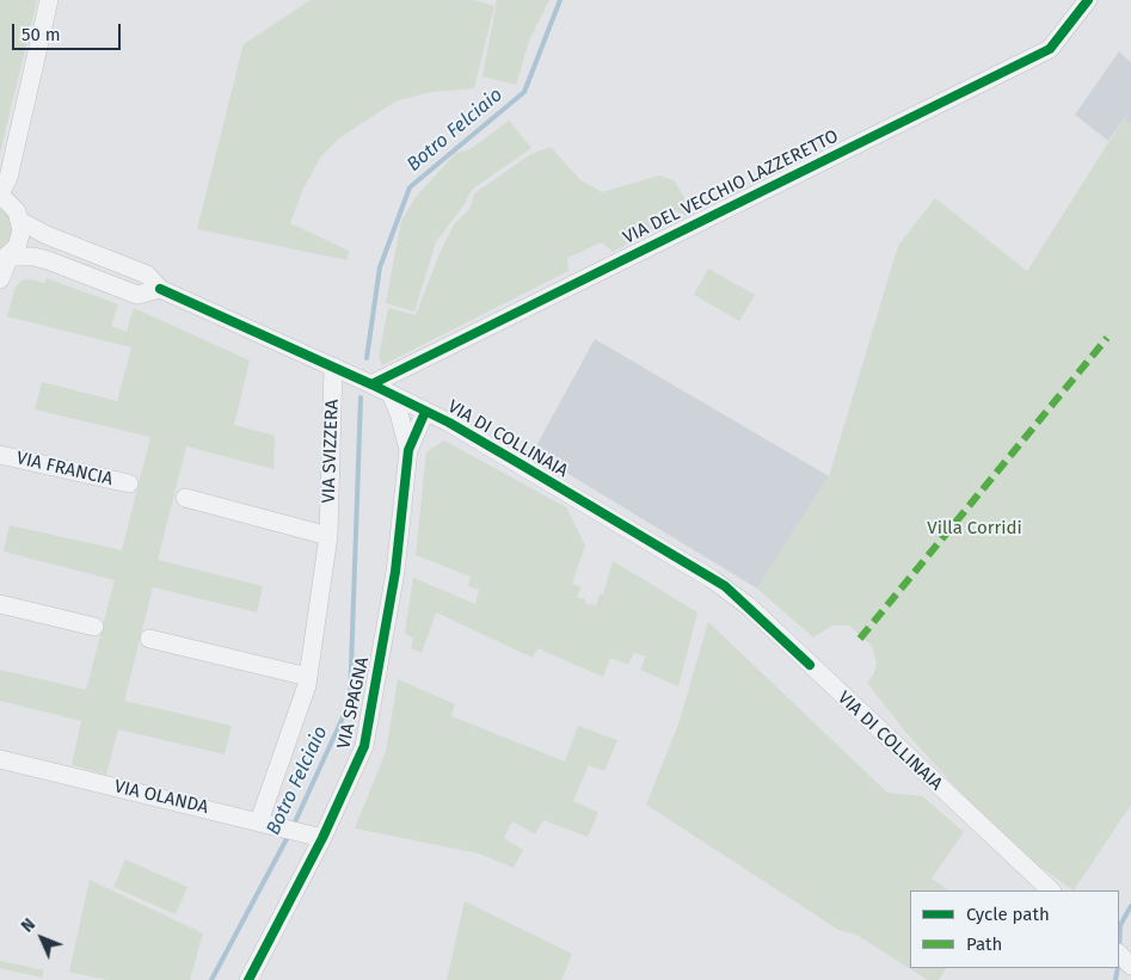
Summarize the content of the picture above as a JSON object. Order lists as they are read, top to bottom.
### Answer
{
  "streets": {
    "street": [
      "VIA DEL VECCHIO LAZZERETTO",
      "VIA DI COLLINAIA",
      "VIA SVIZZERA",
      "VIA FRANCIA",
      "VIA SPAGNA",
      "VIA OLANDA"
    ]
  },
  "crossings": [
    ["VIA DEL VECCHIO LAZZERETTO", "VIA DI COLLINAIA"],
    ["VIA DI COLLINAIA", "VIA SVIZZERA"],
    ["VIA DI COLLINAIA", "VIA SPAGNA"],
    ["VIA SVIZZERA", "VIA OLANDA"],
    ["VIA SPAGNA", "VIA OLANDA"]
  ],
  "water": ["Botro Felciaio"],
  "parks": ["Villa Corridi"],
  "legend": ["Cycle path", "Path"],
  "scale_bar": "50 m",
  "north": "top left"
}
